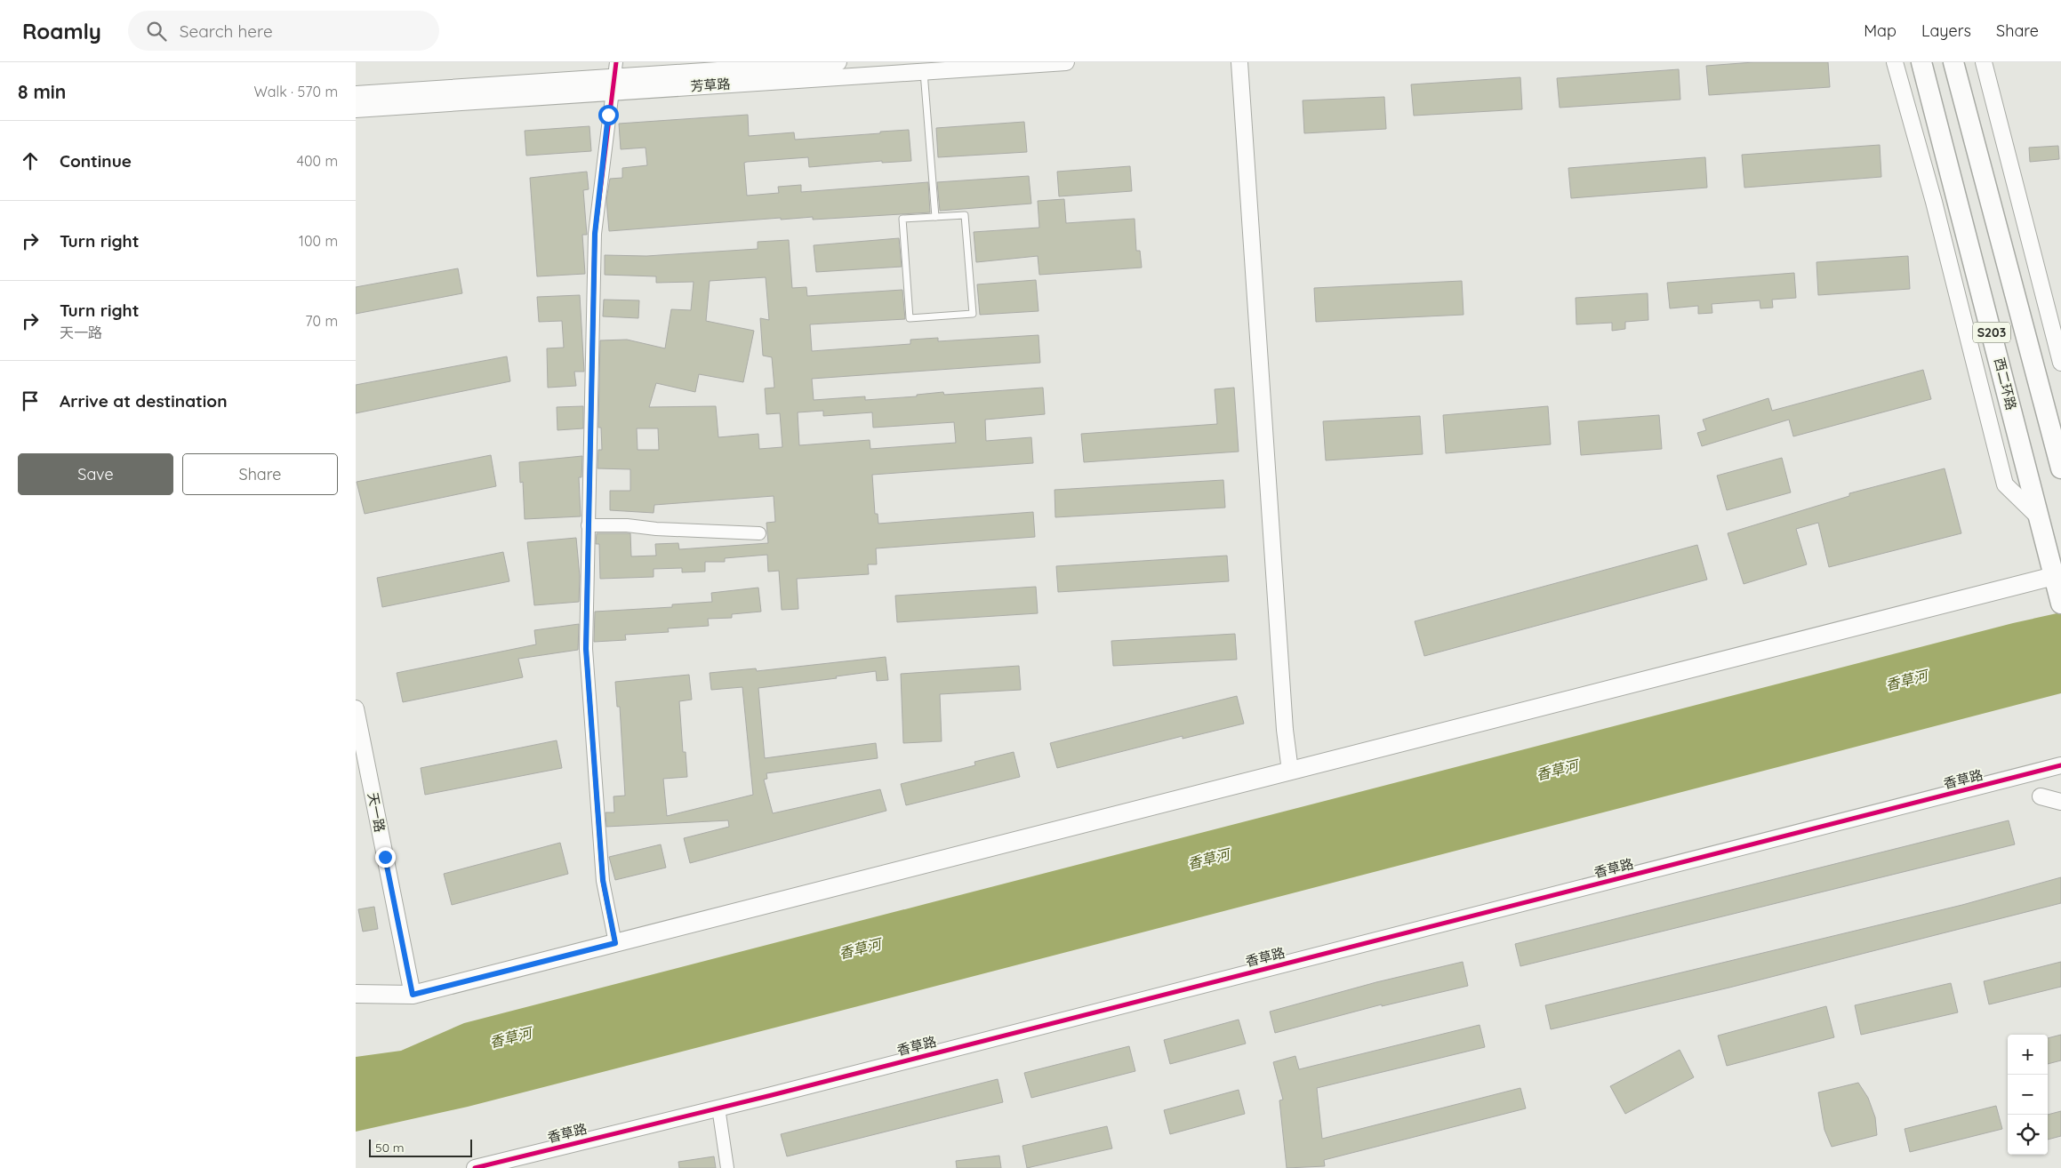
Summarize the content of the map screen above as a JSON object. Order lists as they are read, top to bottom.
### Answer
{
  "streets": {
    "main road": ["S203", "西二环路"],
    "street": ["芳草路", "香草路", "天一路"]
  },
  "water": ["香草河"],
  "scale_bar": "50 m",
  "page": {
    "header": "Roamly",
    "search": "Search here",
    "nav": ["Map", "Layers", "Share"],
    "heading": ["8 min", "Walk · 570 m"],
    "list": [
      ["Continue", "400 m"],
      ["Turn right", "100 m"],
      ["Turn right", "天一路", "70 m"],
      "Arrive at destination"
    ],
    "buttons": ["Save", "Share"],
    "map_buttons": ["+", "−"],
    "scale": "50 m"
  }
}
